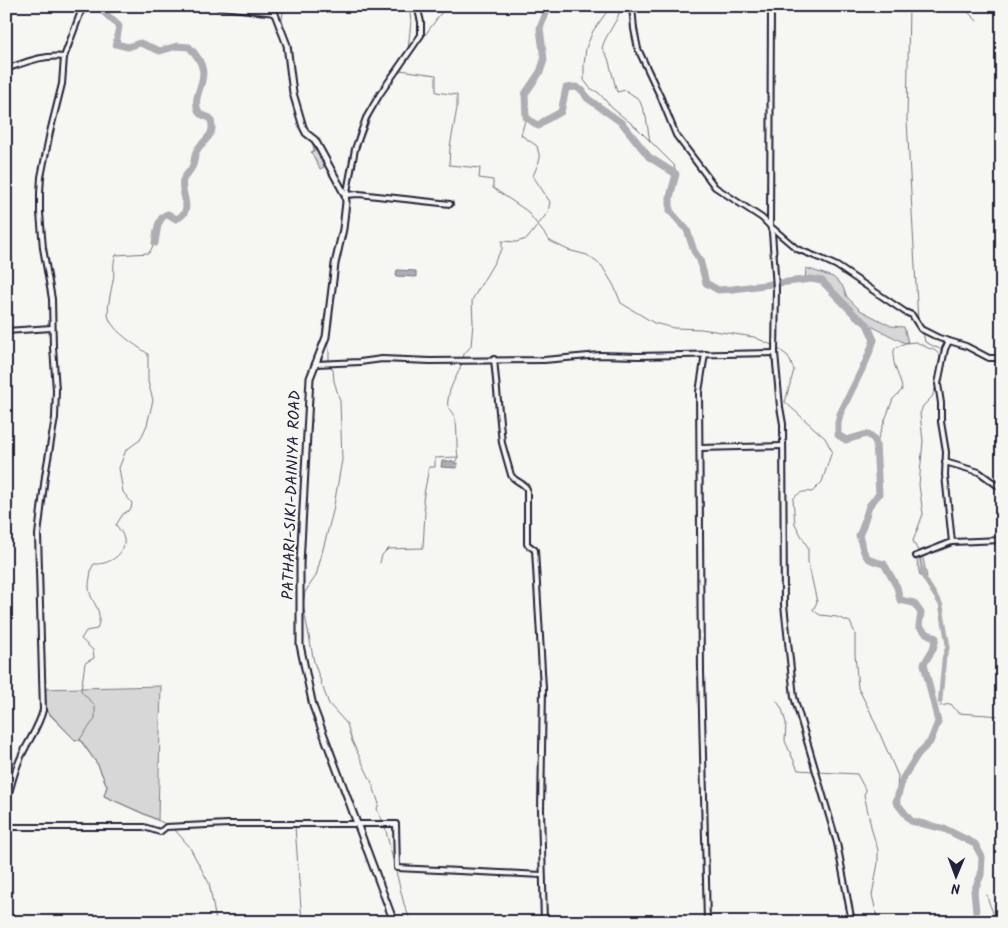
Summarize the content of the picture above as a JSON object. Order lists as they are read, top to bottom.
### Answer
{
  "streets": {
    "main road": ["PATHARI-SIKI-DAINIYA ROAD"]
  },
  "north": "bottom"
}
